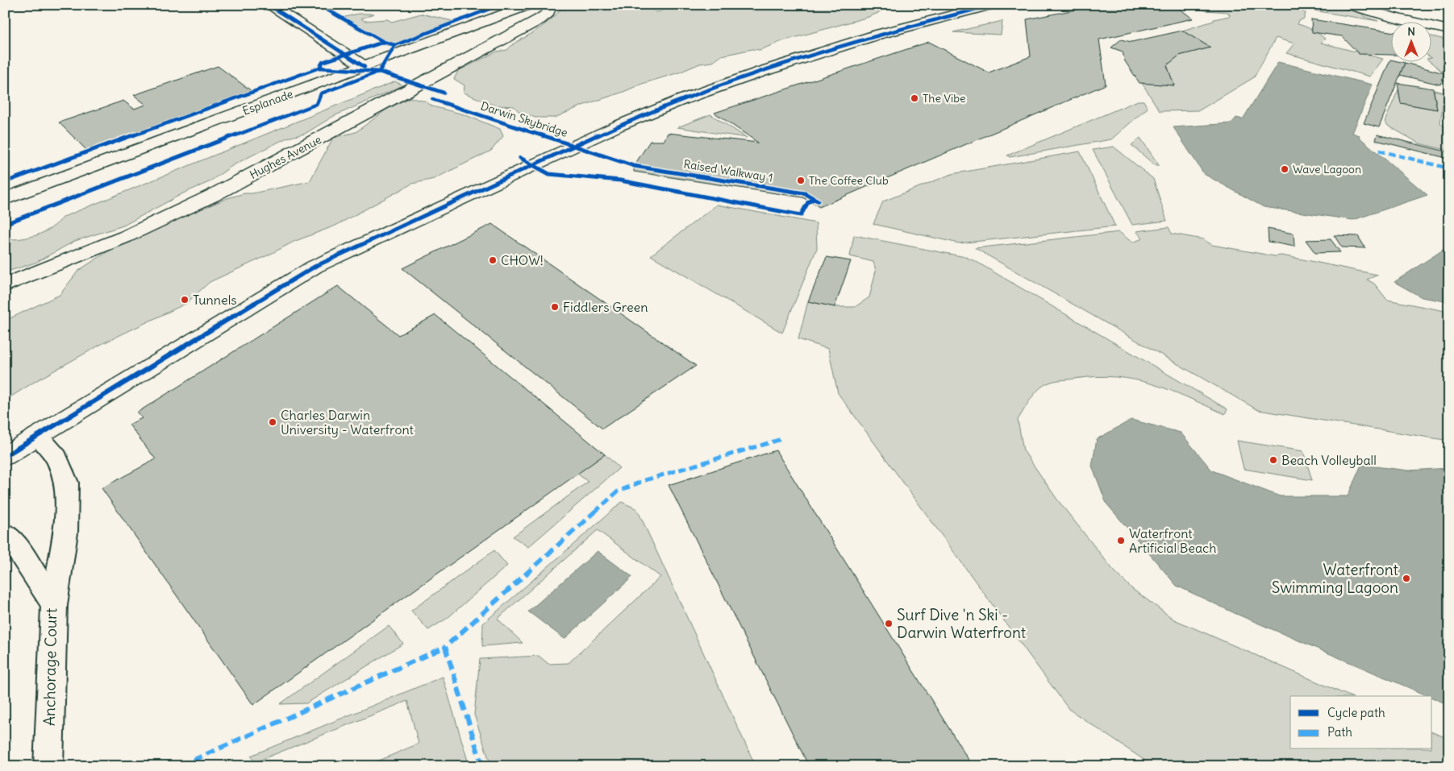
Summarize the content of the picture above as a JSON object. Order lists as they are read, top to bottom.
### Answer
{
  "streets": {
    "street": ["Esplanade", "Hughes Avenue"],
    "lane": ["Anchorage Court"],
    "cycle path": ["Darwin Skybridge"]
  },
  "places": [
    "The Vibe",
    "Wave Lagoon",
    "The Coffee Club",
    "CHOW!",
    "Tunnels",
    "Fiddlers Green",
    "Charles Darwin University - Waterfront",
    "Beach Volleyball",
    "Waterfront Artificial Beach",
    "Waterfront Swimming Lagoon",
    "Surf Dive 'n Ski - Darwin Waterfront"
  ],
  "legend": ["Cycle path", "Path"],
  "north": "top"
}
